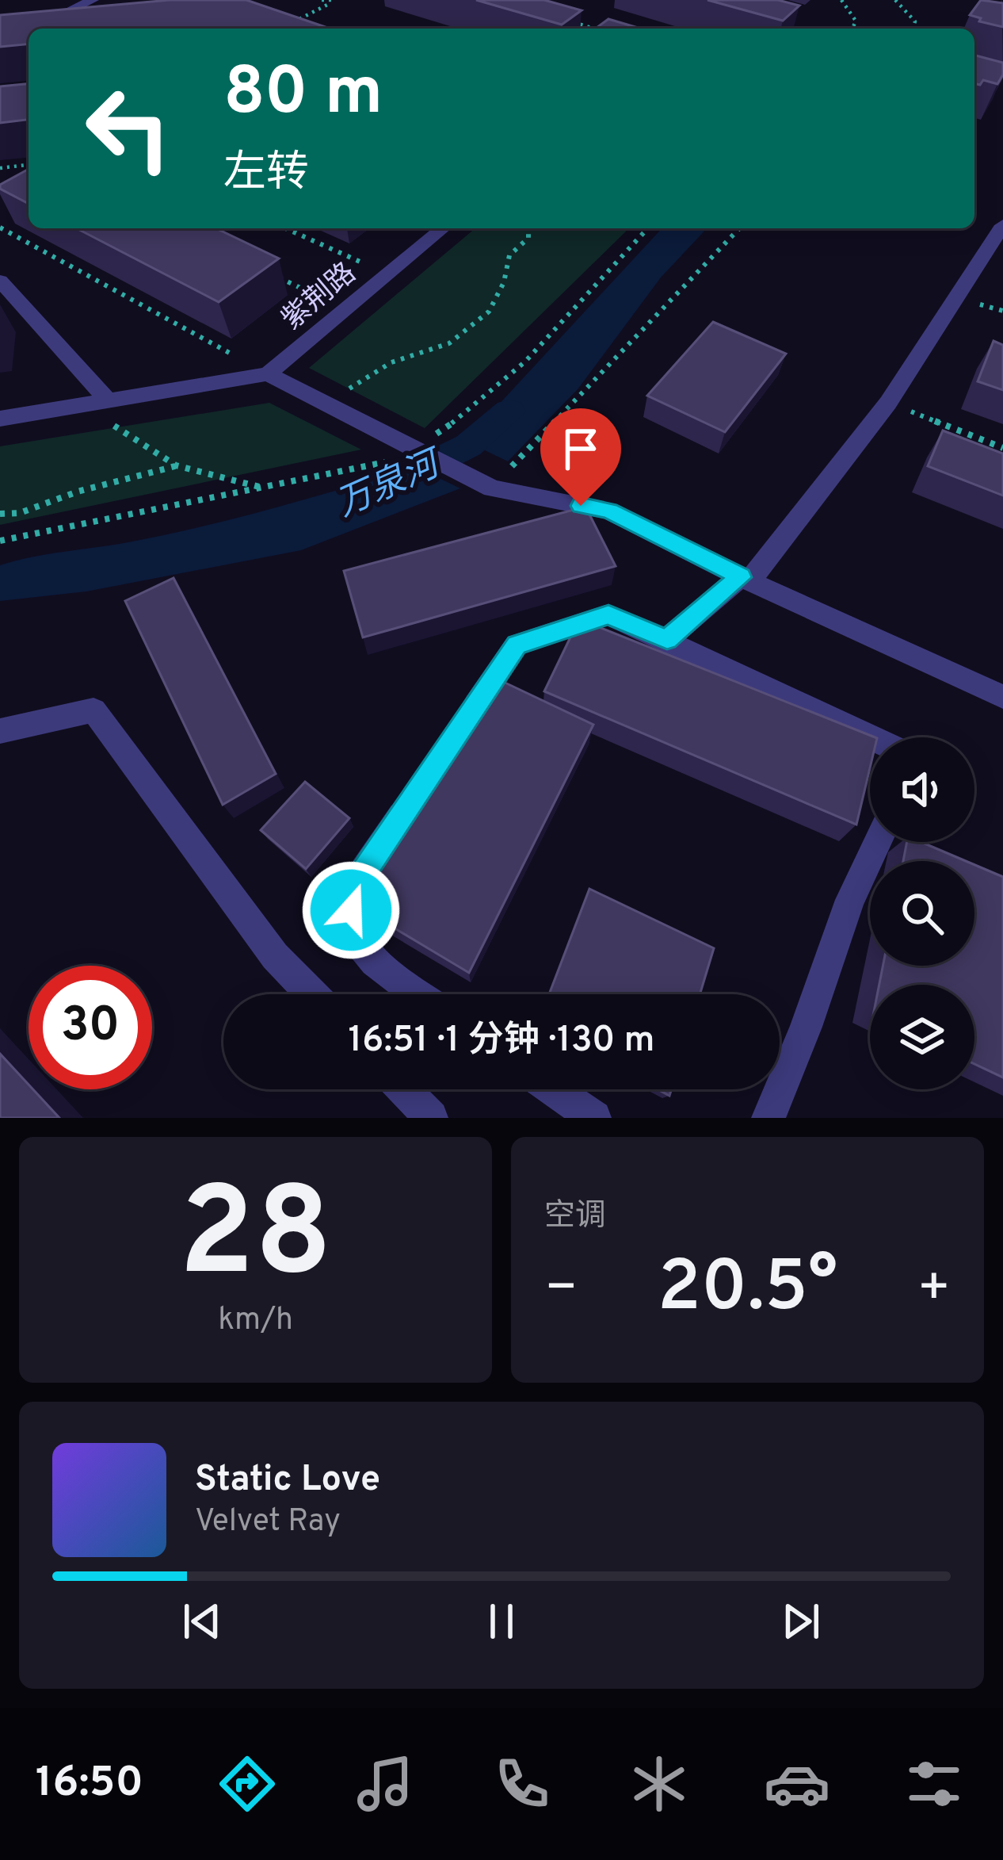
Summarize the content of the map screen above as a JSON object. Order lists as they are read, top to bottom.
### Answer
{
  "streets": {
    "street": ["紫荆路"]
  },
  "water": ["万泉河"],
  "page": {
    "turn": ["80 m", "左转"],
    "limit": "30",
    "trip": "16:51 · 1 分钟 · 130 m",
    "tile": [
      ["28", "km/h"],
      "空调"
    ],
    "heat": ["−", "20.5°", "+"],
    "song": ["Static Love", "Velvet Ray"],
    "tabs": "16:50"
  }
}
